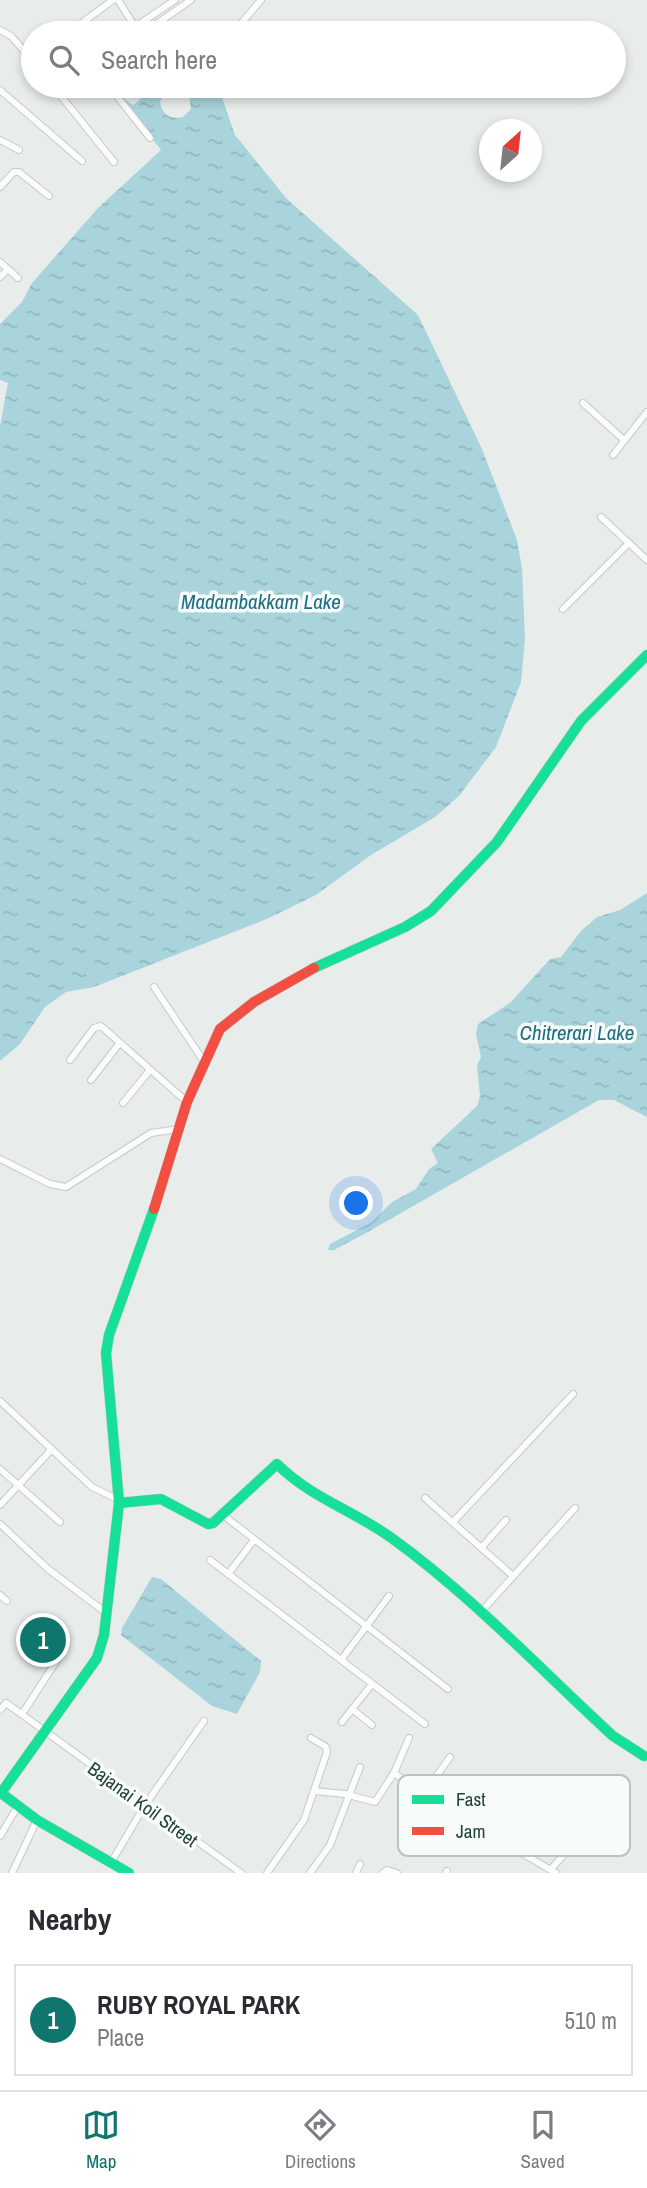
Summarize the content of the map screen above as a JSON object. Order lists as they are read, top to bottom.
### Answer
{
  "streets": {
    "street": ["Bajanai Koil Street"]
  },
  "water": ["Madambakkam Lake", "Chitrerari Lake"],
  "legend": ["Fast", "Jam"],
  "north": "top right",
  "page": {
    "search": "Search here",
    "pins": "1",
    "heading": "Nearby",
    "list": [
      {
        "mark": "1",
        "name": "RUBY ROYAL PARK",
        "note": "Place",
        "value": "510 m"
      }
    ],
    "nav": ["Map", "Directions", "Saved"]
  }
}
